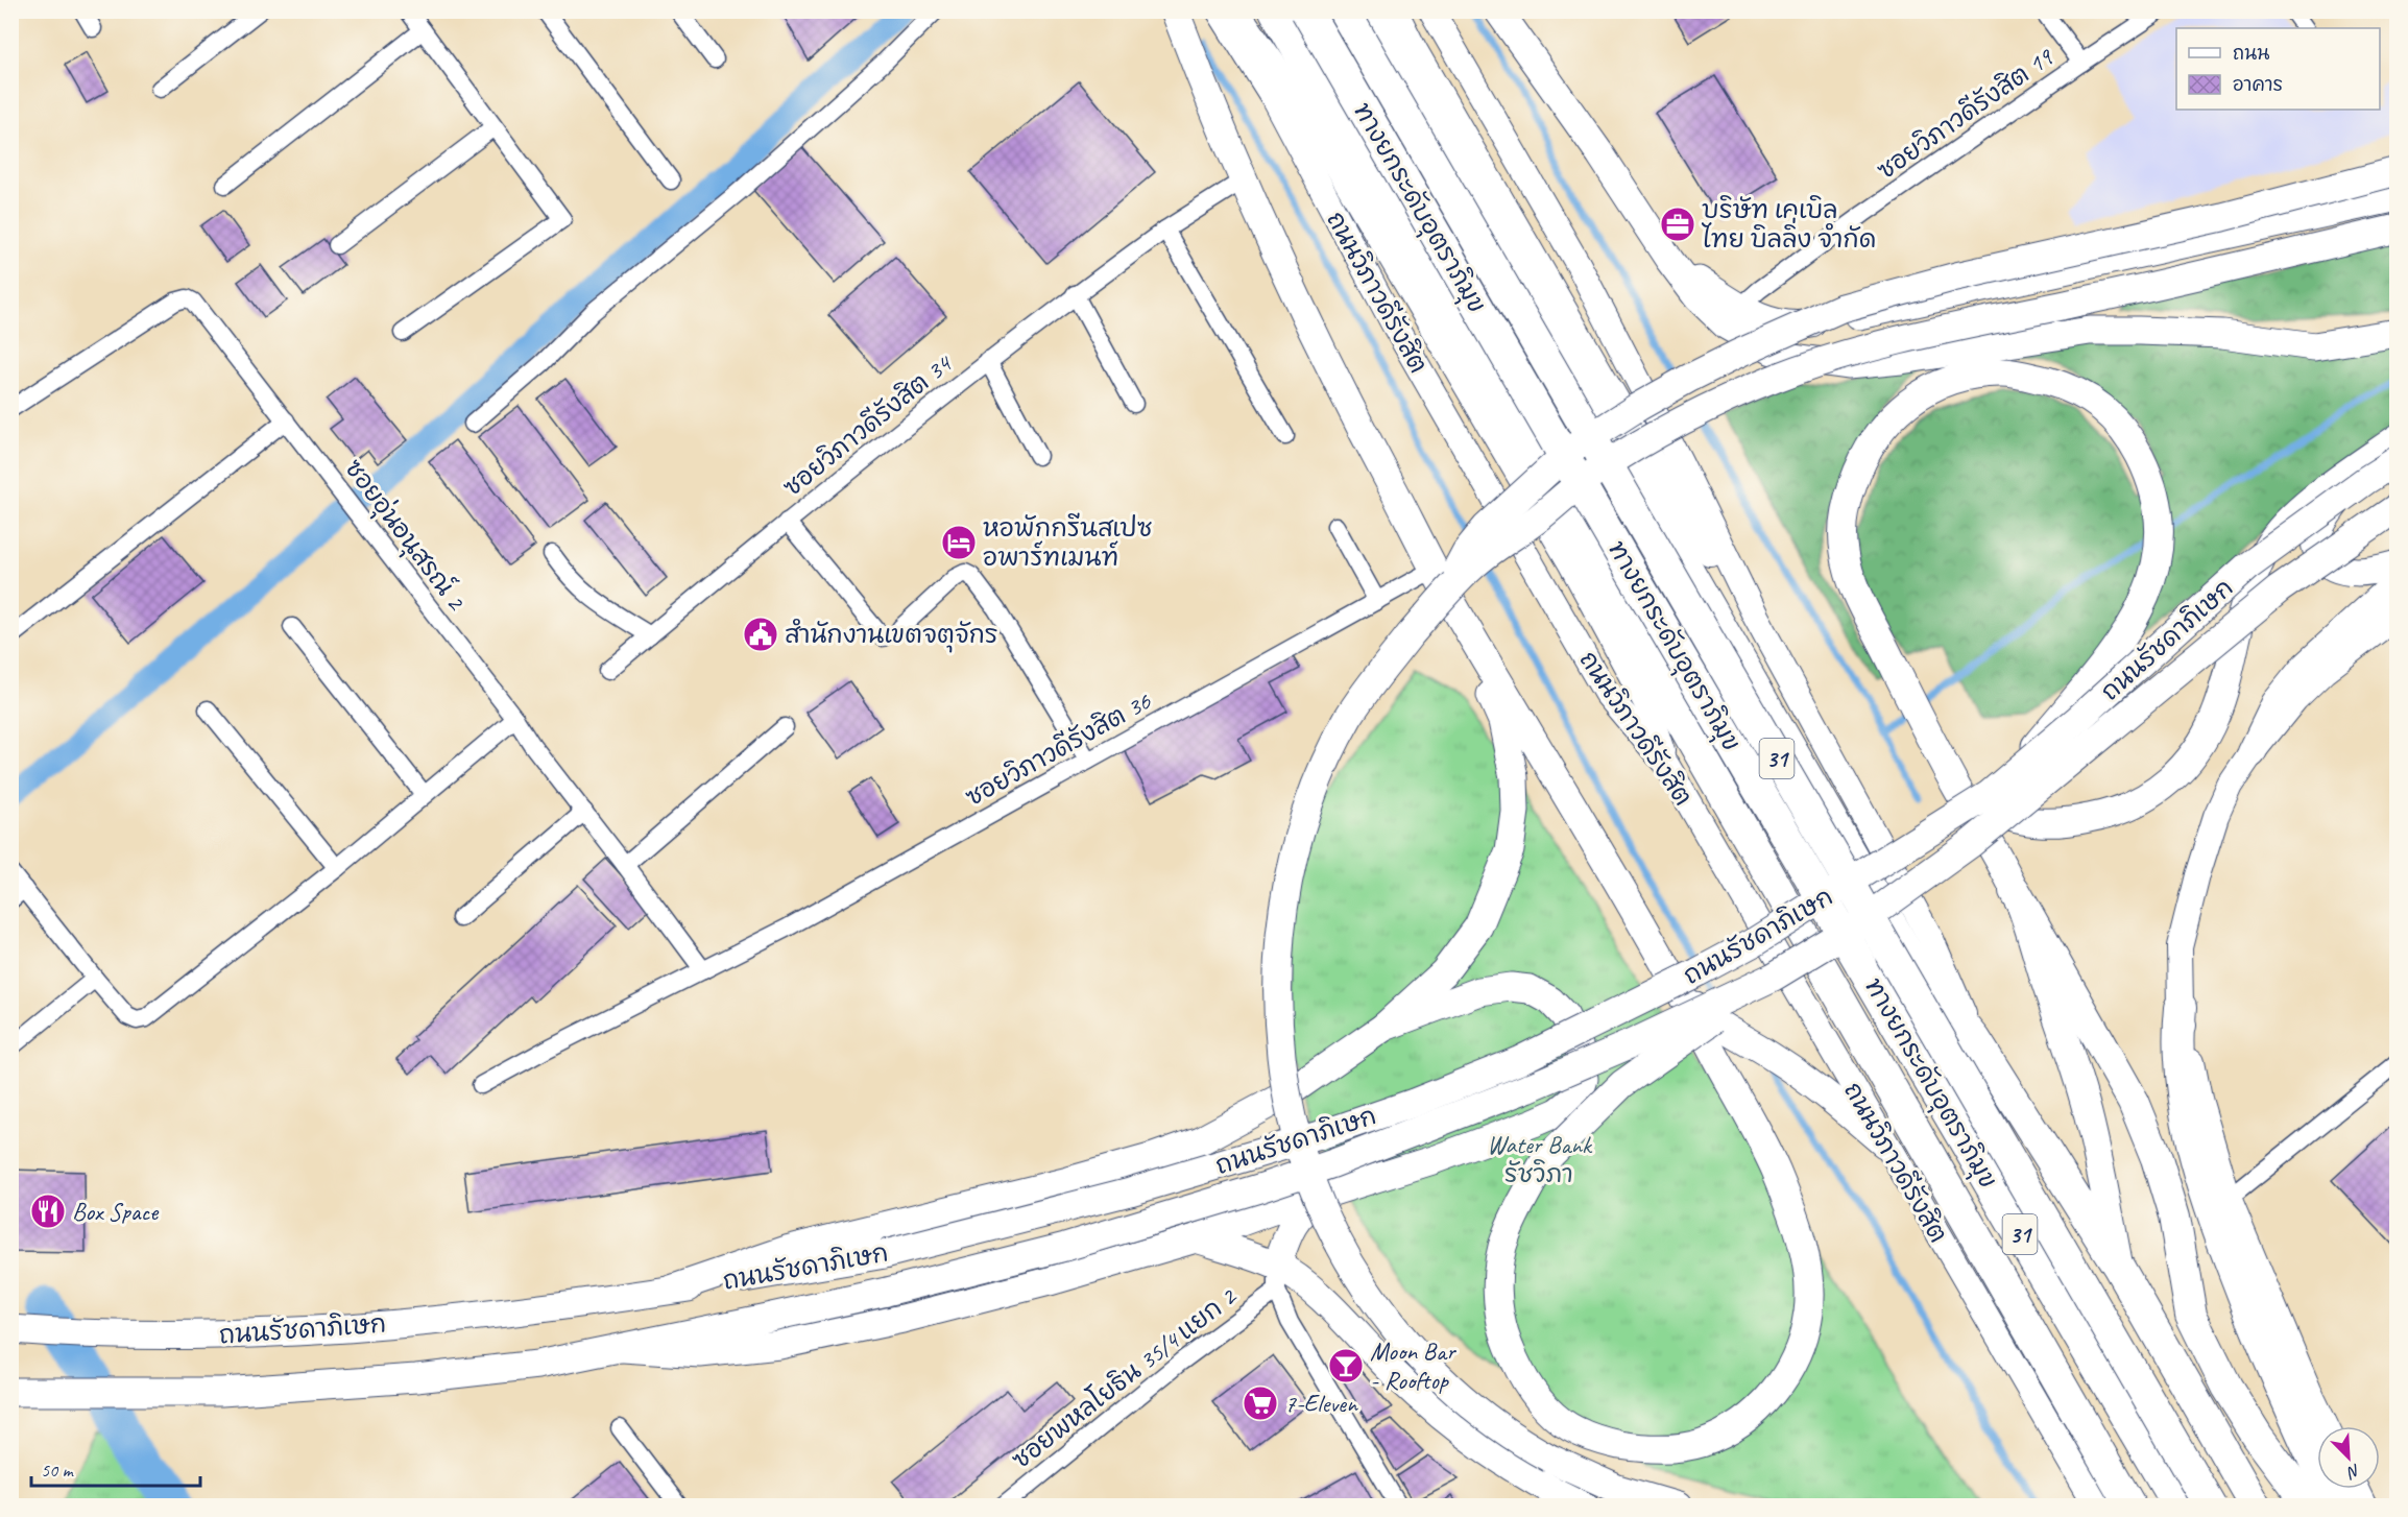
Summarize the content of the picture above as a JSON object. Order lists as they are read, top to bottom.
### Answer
{
  "streets": {
    "highway": ["ทางยกระดับอุตราภิมุข", "ถนนวิภาวดีรังสิต", "31"],
    "main road": ["ถนนรัชดาภิเษก"],
    "street": [
      "ซอยวิภาวดีรังสิต 19",
      "ซอยวิภาวดีรังสิต 34",
      "ซอยอุ่นอนุสรณ์ 2",
      "ซอยวิภาวดีรังสิต 36",
      "ซอยพหลโยธิน 35/4 แยก 2"
    ]
  },
  "crossings": [
    ["ซอยอุ่นอนุสรณ์ 2", "ซอยวิภาวดีรังสิต 36"]
  ],
  "parks": ["Water Bank รัชวิภา"],
  "places": {
    "office": ["บริษัท เคเบิล ไทย บิลลิ่ง จำกัด"],
    "hotel": ["หอพักกรีนสเปซ อพาร์ทเมนท์"],
    "public building": ["สำนักงานเขตจตุจักร"],
    "restaurant": ["Box Space"],
    "bar": ["Moon Bar - Rooftop"],
    "supermarket": ["7-Eleven"]
  },
  "legend": ["ถนน", "อาคาร"],
  "scale_bar": "50 m",
  "north": "bottom right"
}
